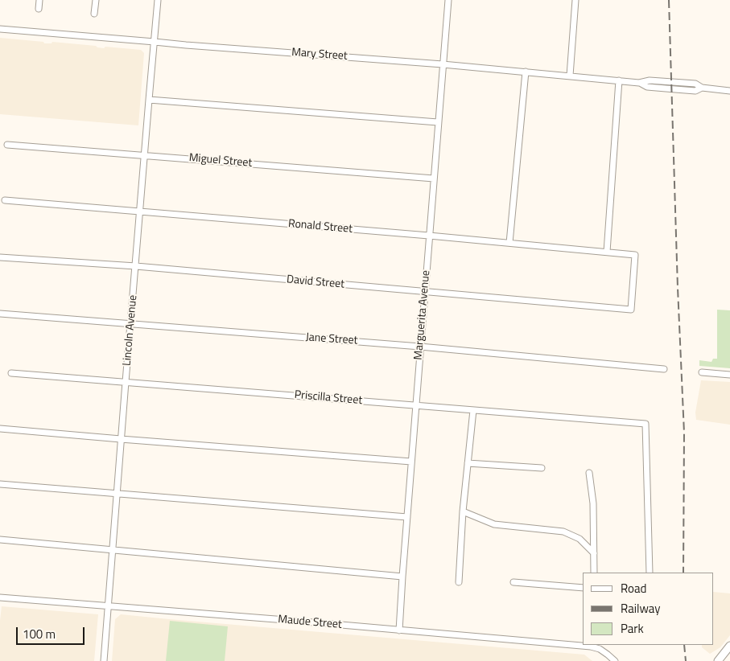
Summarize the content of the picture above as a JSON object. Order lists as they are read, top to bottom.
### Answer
{
  "streets": {
    "street": [
      "Mary Street",
      "Miguel Street",
      "Ronald Street",
      "David Street",
      "Marguerita Avenue",
      "Lincoln Avenue",
      "Jane Street",
      "Priscilla Street",
      "Maude Street"
    ]
  },
  "crossings": [
    ["Mary Street", "Marguerita Avenue"],
    ["Mary Street", "Lincoln Avenue"],
    ["Miguel Street", "Marguerita Avenue"],
    ["Miguel Street", "Lincoln Avenue"],
    ["Ronald Street", "David Street"],
    ["Ronald Street", "Marguerita Avenue"],
    ["Ronald Street", "Lincoln Avenue"],
    ["David Street", "Marguerita Avenue"],
    ["David Street", "Lincoln Avenue"],
    ["Marguerita Avenue", "Jane Street"],
    ["Marguerita Avenue", "Priscilla Street"],
    ["Marguerita Avenue", "Maude Street"],
    ["Lincoln Avenue", "Jane Street"],
    ["Lincoln Avenue", "Priscilla Street"],
    ["Lincoln Avenue", "Maude Street"]
  ],
  "legend": ["Road", "Railway", "Park"],
  "scale_bar": "100 m"
}
